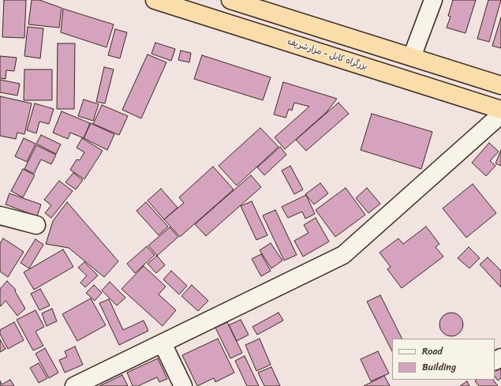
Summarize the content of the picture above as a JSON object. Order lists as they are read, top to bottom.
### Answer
{
  "streets": {
    "highway": ["بزرگراه کابل - مزارشریف"]
  },
  "legend": ["Road", "Building"]
}
